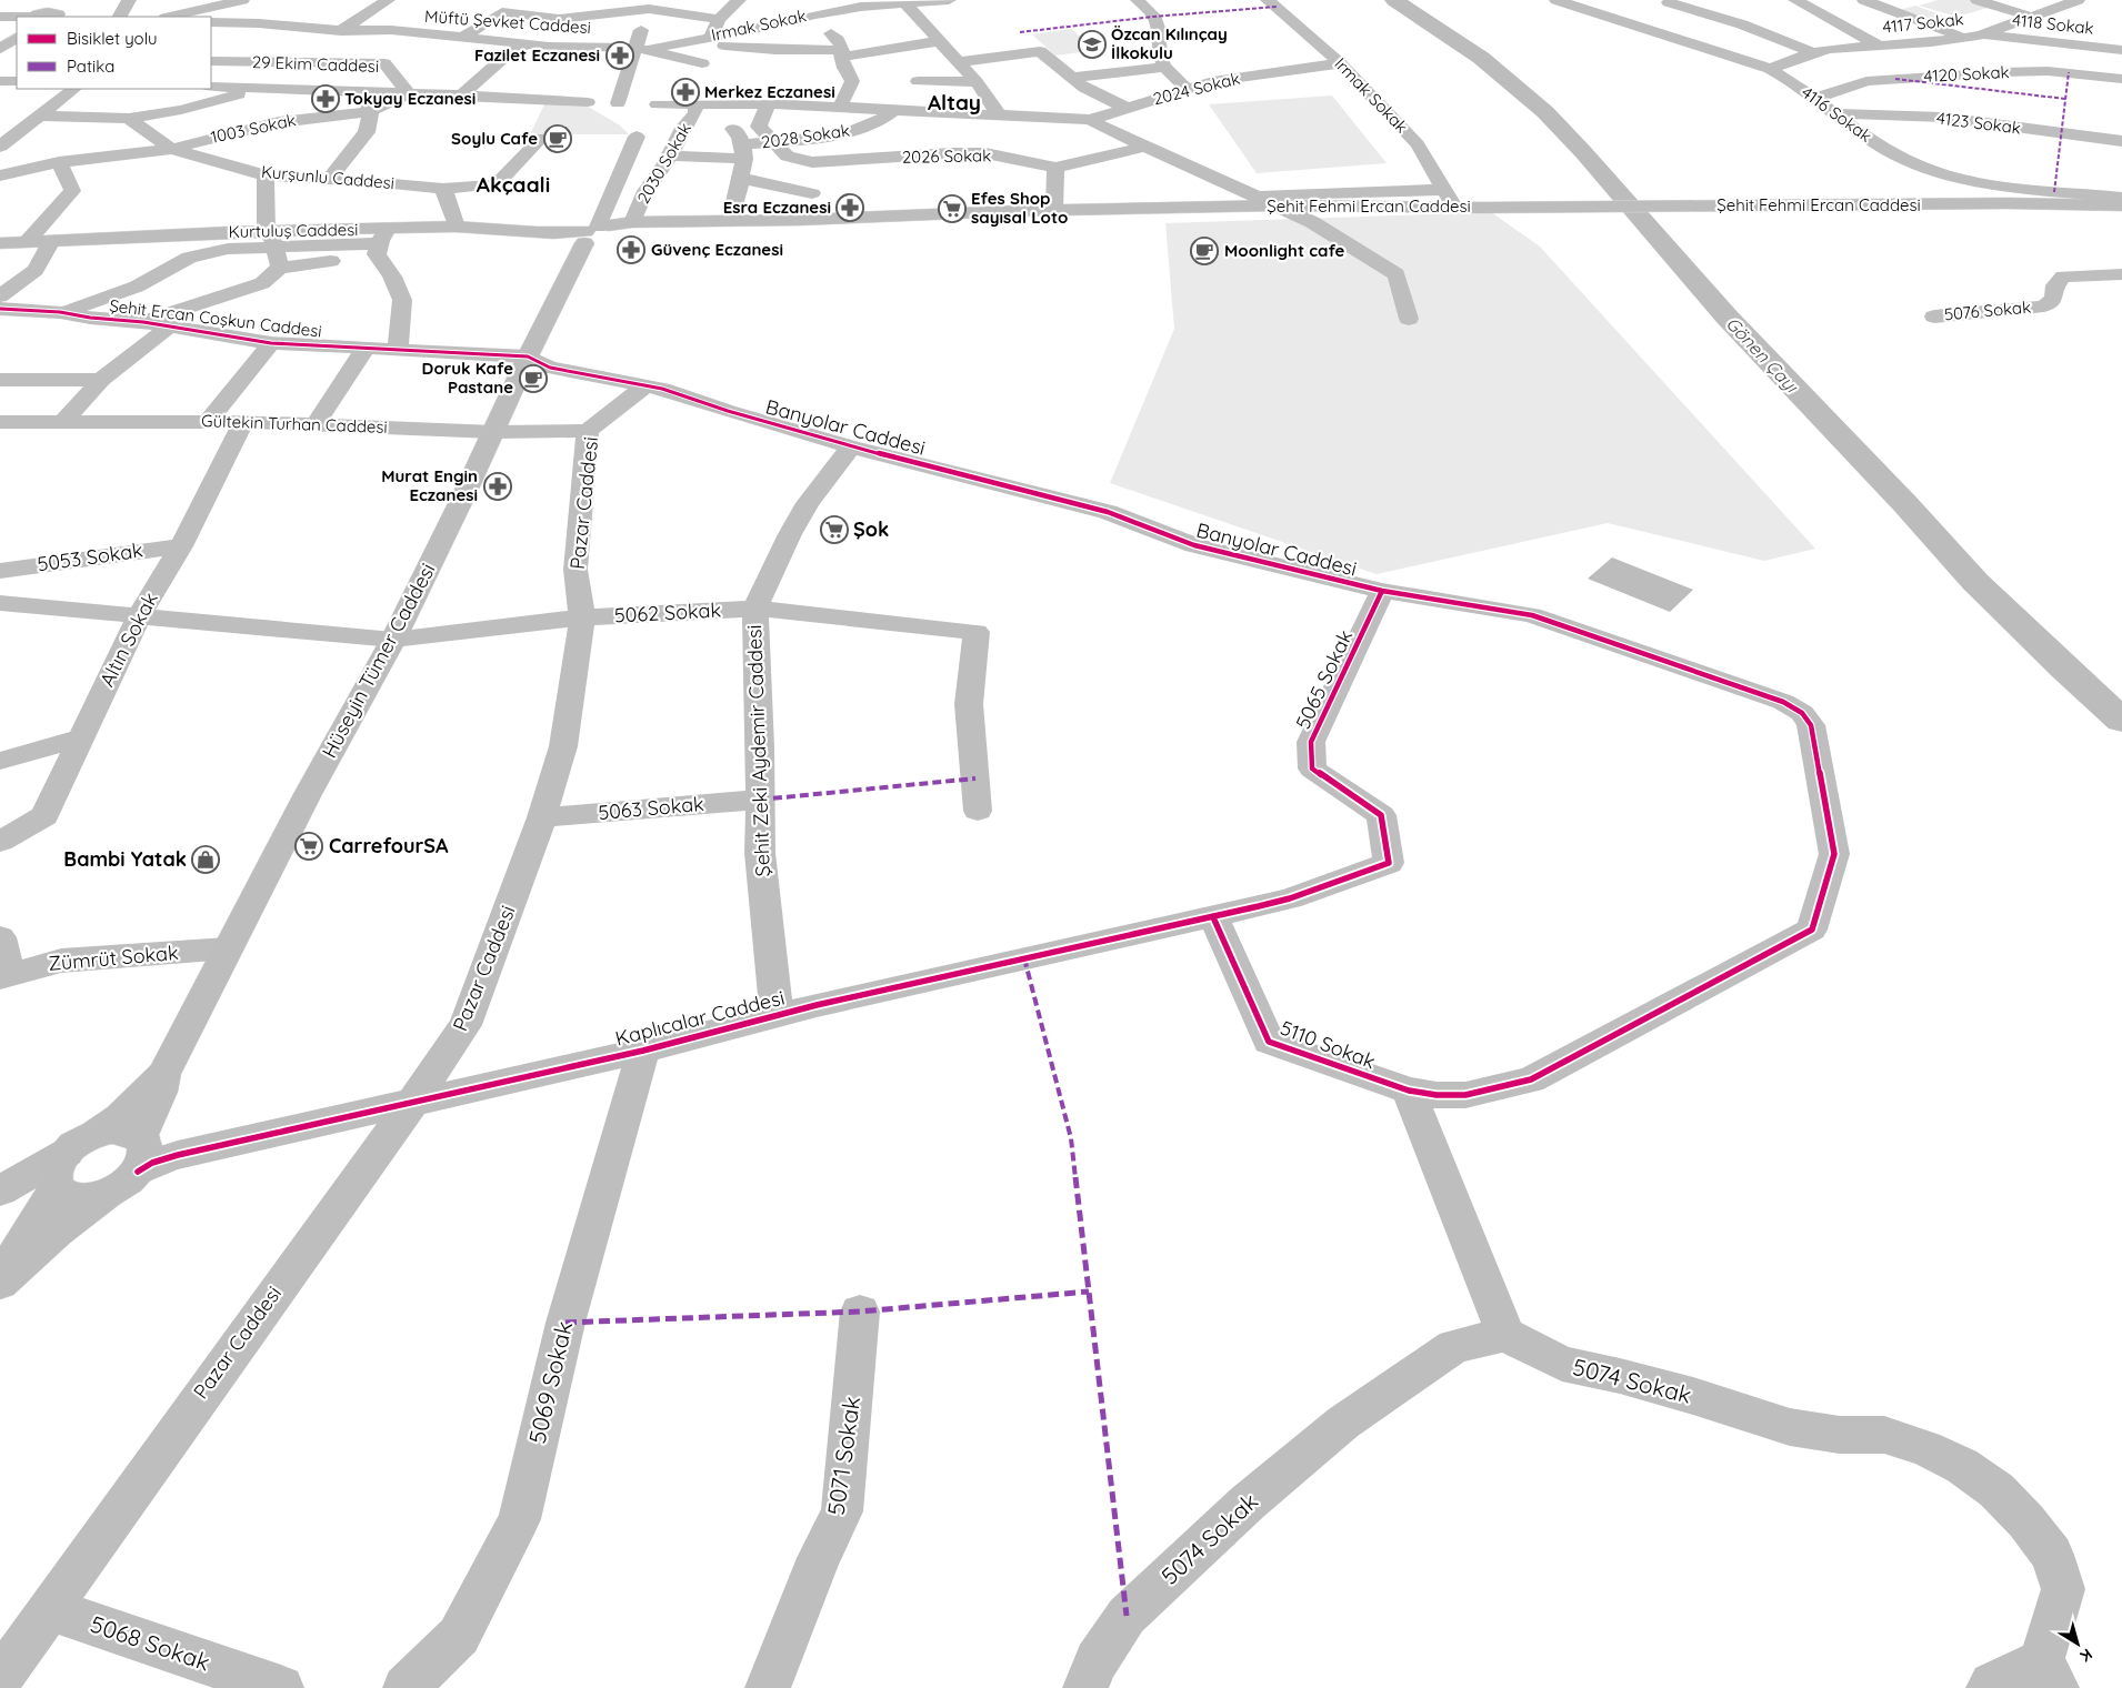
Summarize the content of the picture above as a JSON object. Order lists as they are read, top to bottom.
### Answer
{
  "streets": {
    "main road": ["Şehit Fehmi Ercan Caddesi", "Kurtuluş Caddesi", "Hüseyin Tümer Caddesi"],
    "street": [
      "Müftü Şevket Caddesi",
      "4117 Sokak",
      "4118 Sokak",
      "Irmak Sokak",
      "29 Ekim Caddesi",
      "4120 Sokak",
      "2024 Sokak",
      "4116 Sokak",
      "4123 Sokak",
      "1003 Sokak",
      "2028 Sokak",
      "2026 Sokak",
      "2030 Sokak",
      "Kurşunlu Caddesi",
      "5076 Sokak",
      "Şehit Ercan Coşkun Caddesi",
      "Gültekin Turhan Caddesi",
      "Banyolar Caddesi",
      "Pazar Caddesi",
      "5053 Sokak",
      "5062 Sokak",
      "Altın Sokak",
      "5065 Sokak",
      "Şehit Zeki Aydemir Caddesi",
      "5063 Sokak",
      "Zümrüt Sokak",
      "Kaplıcalar Caddesi",
      "5110 Sokak",
      "5074 Sokak",
      "5069 Sokak",
      "5071 Sokak",
      "5068 Sokak"
    ]
  },
  "crossings": [
    ["Müftü Şevket Caddesi", "Irmak Sokak"],
    ["Müftü Şevket Caddesi", "2030 Sokak"],
    ["4117 Sokak", "4118 Sokak"],
    ["4117 Sokak", "4116 Sokak"],
    ["Irmak Sokak", "2024 Sokak"],
    ["Irmak Sokak", "2030 Sokak"],
    ["Irmak Sokak", "Şehit Fehmi Ercan Caddesi"],
    ["29 Ekim Caddesi", "1003 Sokak"],
    ["4120 Sokak", "4116 Sokak"],
    ["4116 Sokak", "4123 Sokak"],
    ["1003 Sokak", "Kurşunlu Caddesi"],
    ["2028 Sokak", "2030 Sokak"],
    ["2030 Sokak", "Şehit Fehmi Ercan Caddesi"],
    ["Şehit Fehmi Ercan Caddesi", "Hüseyin Tümer Caddesi"],
    ["Şehit Ercan Coşkun Caddesi", "Banyolar Caddesi"],
    ["Şehit Ercan Coşkun Caddesi", "Hüseyin Tümer Caddesi"],
    ["Gültekin Turhan Caddesi", "Pazar Caddesi"],
    ["Gültekin Turhan Caddesi", "Altın Sokak"],
    ["Gültekin Turhan Caddesi", "Hüseyin Tümer Caddesi"],
    ["Banyolar Caddesi", "Pazar Caddesi"],
    ["Banyolar Caddesi", "Hüseyin Tümer Caddesi"],
    ["Banyolar Caddesi", "5065 Sokak"],
    ["Banyolar Caddesi", "Şehit Zeki Aydemir Caddesi"],
    ["Banyolar Caddesi", "5110 Sokak"],
    ["Pazar Caddesi", "5062 Sokak"],
    ["Pazar Caddesi", "5063 Sokak"],
    ["Pazar Caddesi", "Kaplıcalar Caddesi"],
    ["Pazar Caddesi", "5068 Sokak"],
    ["5053 Sokak", "Altın Sokak"],
    ["5062 Sokak", "Altın Sokak"],
    ["5062 Sokak", "Hüseyin Tümer Caddesi"],
    ["5062 Sokak", "Şehit Zeki Aydemir Caddesi"],
    ["Hüseyin Tümer Caddesi", "Zümrüt Sokak"],
    ["Hüseyin Tümer Caddesi", "Kaplıcalar Caddesi"],
    ["5065 Sokak", "Kaplıcalar Caddesi"],
    ["5065 Sokak", "5110 Sokak"],
    ["Şehit Zeki Aydemir Caddesi", "5063 Sokak"],
    ["Şehit Zeki Aydemir Caddesi", "Kaplıcalar Caddesi"],
    ["Kaplıcalar Caddesi", "5110 Sokak"],
    ["Kaplıcalar Caddesi", "5069 Sokak"]
  ],
  "districts": ["Altay", "Akçaali"],
  "water": ["Gönen Çayı"],
  "places": {
    "school or university": ["Özcan Kılınçay İlkokulu"],
    "pharmacy": [
      "Fazilet Eczanesi",
      "Merkez Eczanesi",
      "Tokyay Eczanesi",
      "Esra Eczanesi",
      "Güvenç Eczanesi",
      "Murat Engin Eczanesi"
    ],
    "cafe": ["Soylu Cafe", "Moonlight cafe", "Doruk Kafe Pastane"],
    "supermarket": ["Efes Shop sayısal Loto", "Şok", "CarrefourSA"],
    "shop": ["Bambi Yatak"]
  },
  "legend": ["Bisiklet yolu", "Patika"],
  "north": "bottom right"
}
